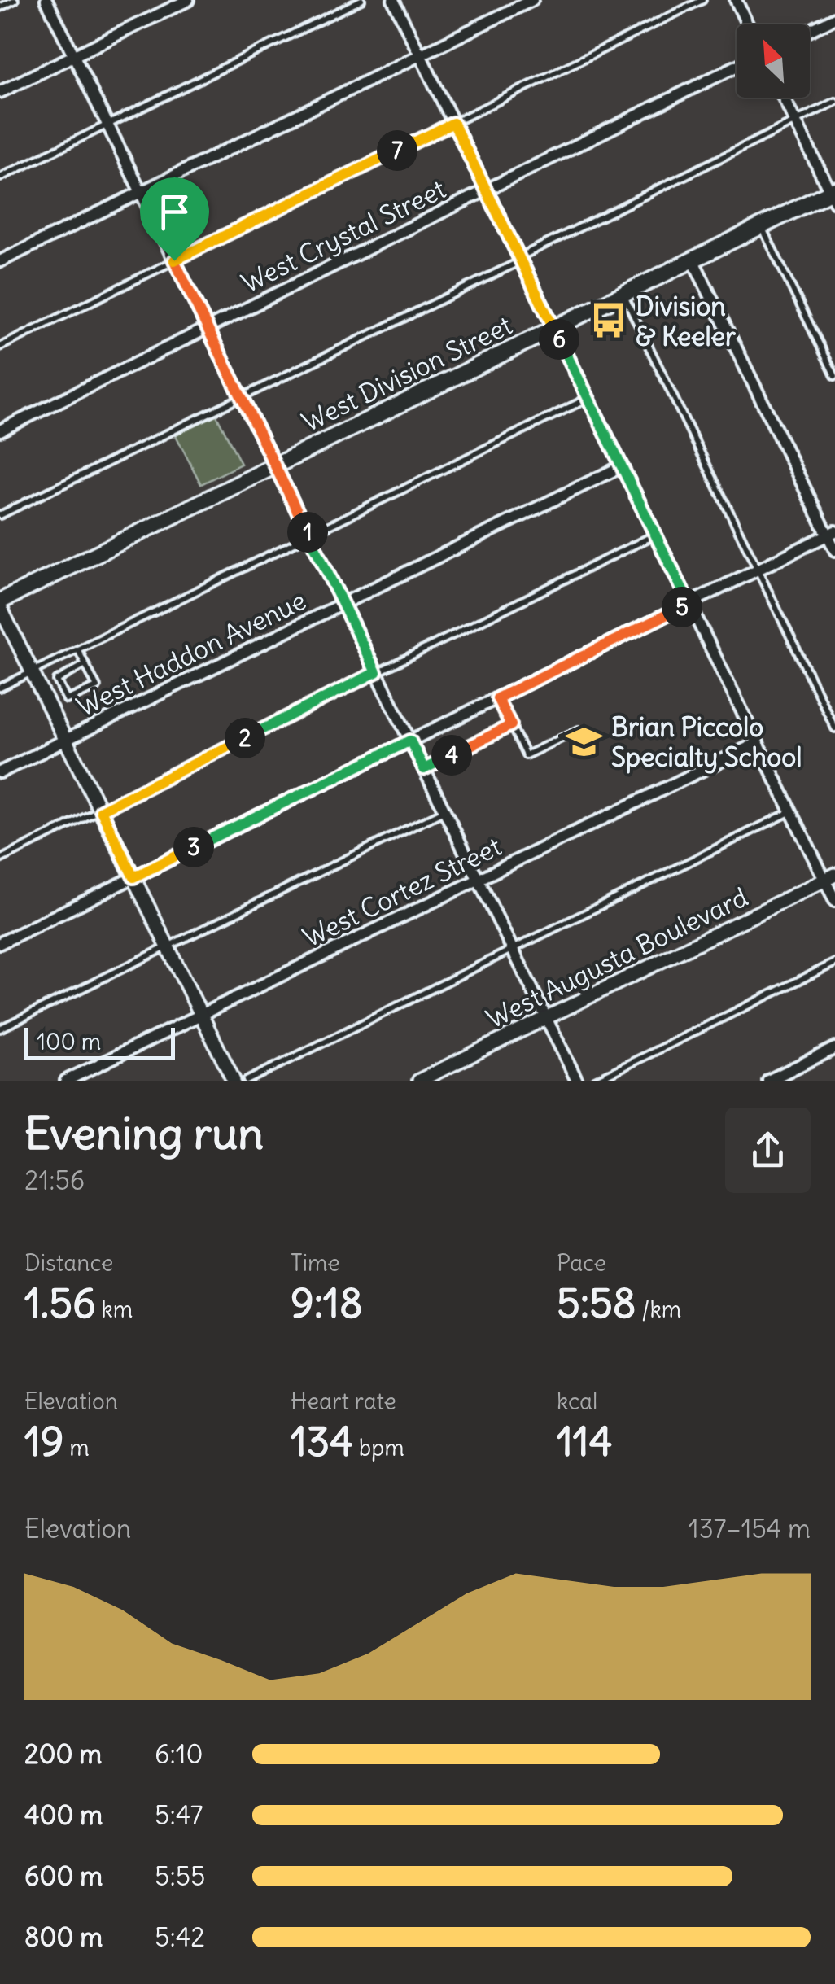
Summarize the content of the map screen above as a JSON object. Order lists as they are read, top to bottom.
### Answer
{
  "streets": {
    "main road": ["West Division Street"],
    "street": [
      "West Crystal Street",
      "West Haddon Avenue",
      "West Cortez Street",
      "West Augusta Boulevard"
    ]
  },
  "places": {
    "bus stop": ["Division & Keeler"],
    "school or university": ["Brian Piccolo Specialty School"]
  },
  "scale_bar": "100 m",
  "north": "top left",
  "page": {
    "pins": [
      "7",
      "6",
      "1",
      "5",
      "2",
      "4",
      "3"
    ],
    "scale": "100 m",
    "heading": ["Evening run", "21:56"],
    "stats": [
      ["Distance", "1.56 km"],
      ["Time", "9:18"],
      ["Pace", "5:58 /km"],
      ["Elevation", "19 m"],
      ["Heart rate", "134 bpm"],
      ["kcal", "114"]
    ],
    "chart": ["Elevation", "137–154 m"],
    "list": [
      {
        "name": "200 m",
        "note": "6:10"
      },
      {
        "name": "400 m",
        "note": "5:47"
      },
      {
        "name": "600 m",
        "note": "5:55"
      },
      {
        "name": "800 m",
        "note": "5:42"
      }
    ]
  }
}
